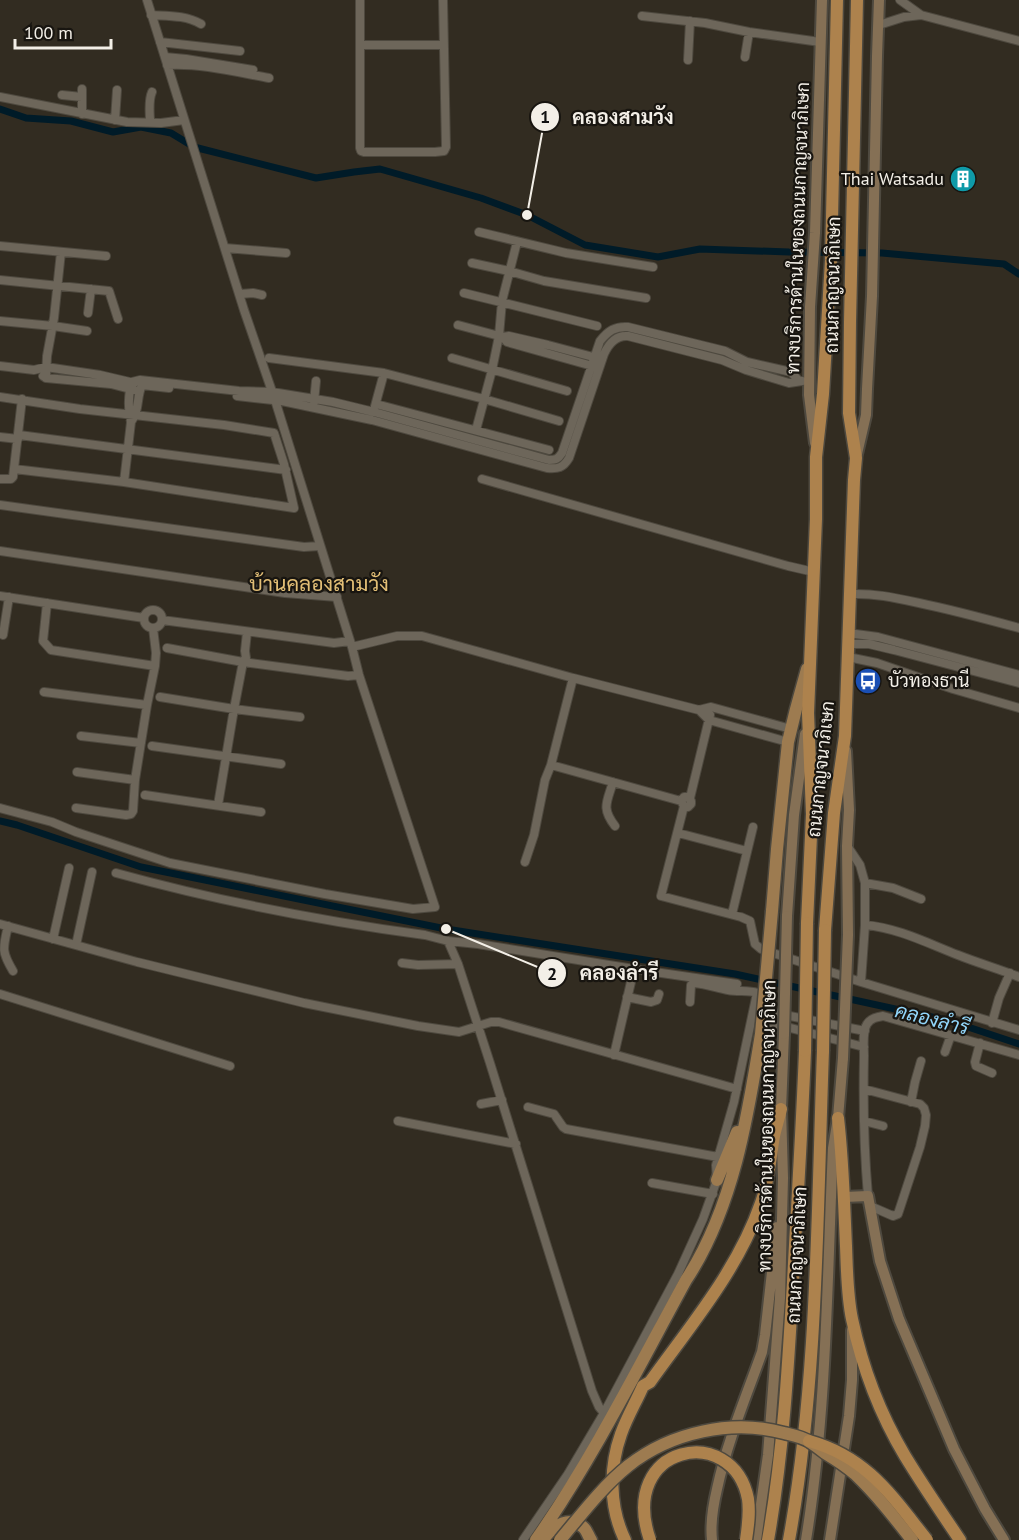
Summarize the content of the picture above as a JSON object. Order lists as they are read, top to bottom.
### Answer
{
  "streets": {
    "highway": ["ถนนกาญจนาภิเษก"],
    "main road": ["ทางบริการด้านในของถนนกาญจนาภิเษก"]
  },
  "crossings": [
    ["ทางบริการด้านในของถนนกาญจนาภิเษก", "ถนนกาญจนาภิเษก"]
  ],
  "districts": ["บ้านคลองสามวัง"],
  "water": ["คลองลำรี"],
  "places": {
    "building": ["Thai Watsadu"],
    "other": ["คลองสามวัง", "คลองลำรี"],
    "bus stop": ["บัวทองธานี"]
  },
  "scale_bar": "100 m"
}
